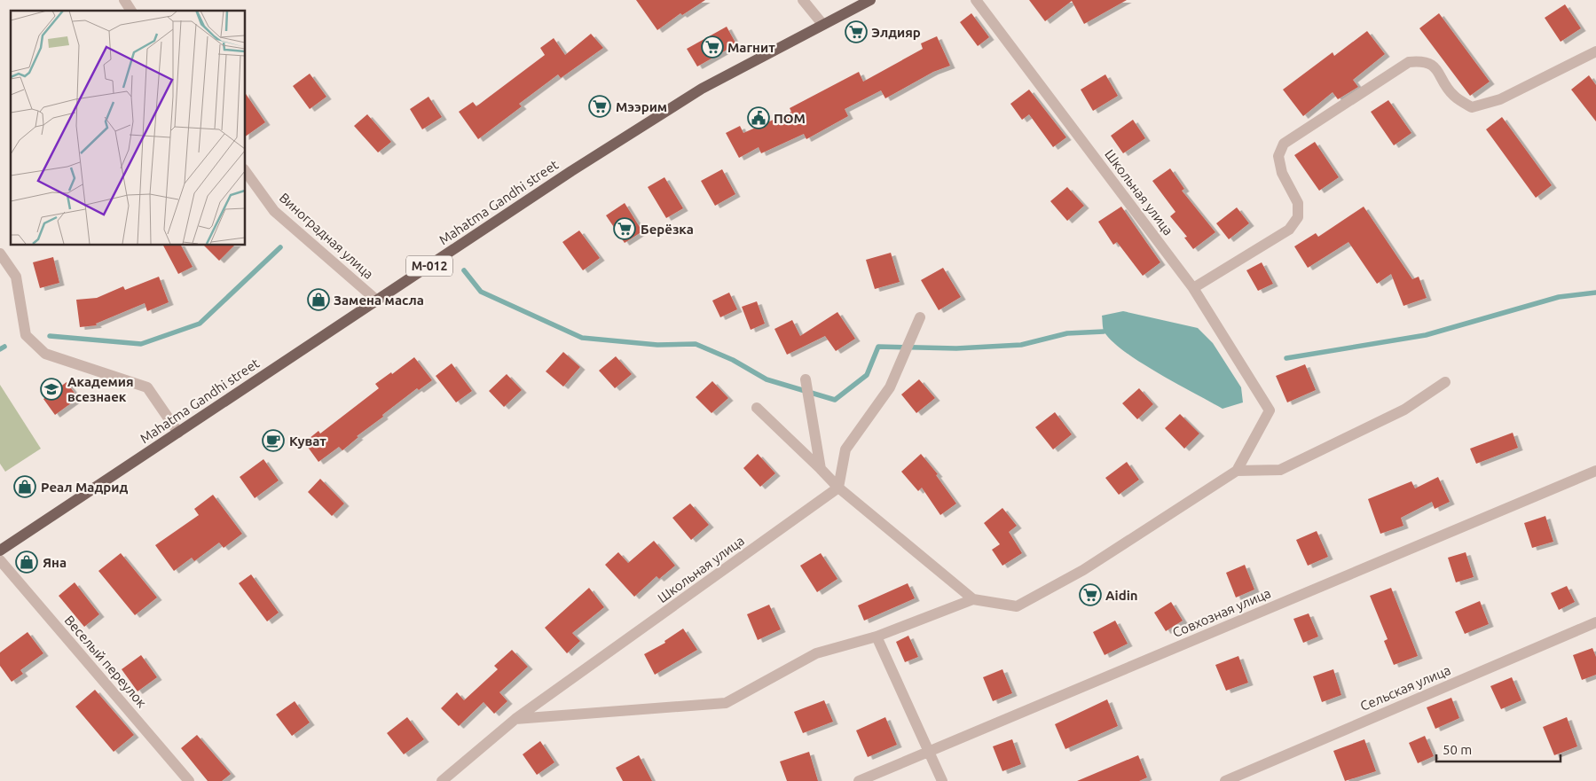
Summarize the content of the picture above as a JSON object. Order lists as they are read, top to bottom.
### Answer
{
  "streets": {
    "main road": ["Mahatma Gandhi street", "М-012"],
    "street": [
      "Школьная улица",
      "Виноградная улица",
      "Совхозная улица",
      "Веселый переулок",
      "Сельская улица"
    ]
  },
  "crossings": [
    ["Mahatma Gandhi street", "Виноградная улица"]
  ],
  "places": {
    "supermarket": [
      "Элдияр",
      "Магнит",
      "Мээрим",
      "Берёзка",
      "Aidin"
    ],
    "public building": ["ПОМ"],
    "shop": ["Замена масла", "Реал Мадрид", "Яна"],
    "school or university": ["Академия всезнаек"],
    "cafe": ["Куват"]
  },
  "scale_bar": "50 m"
}
